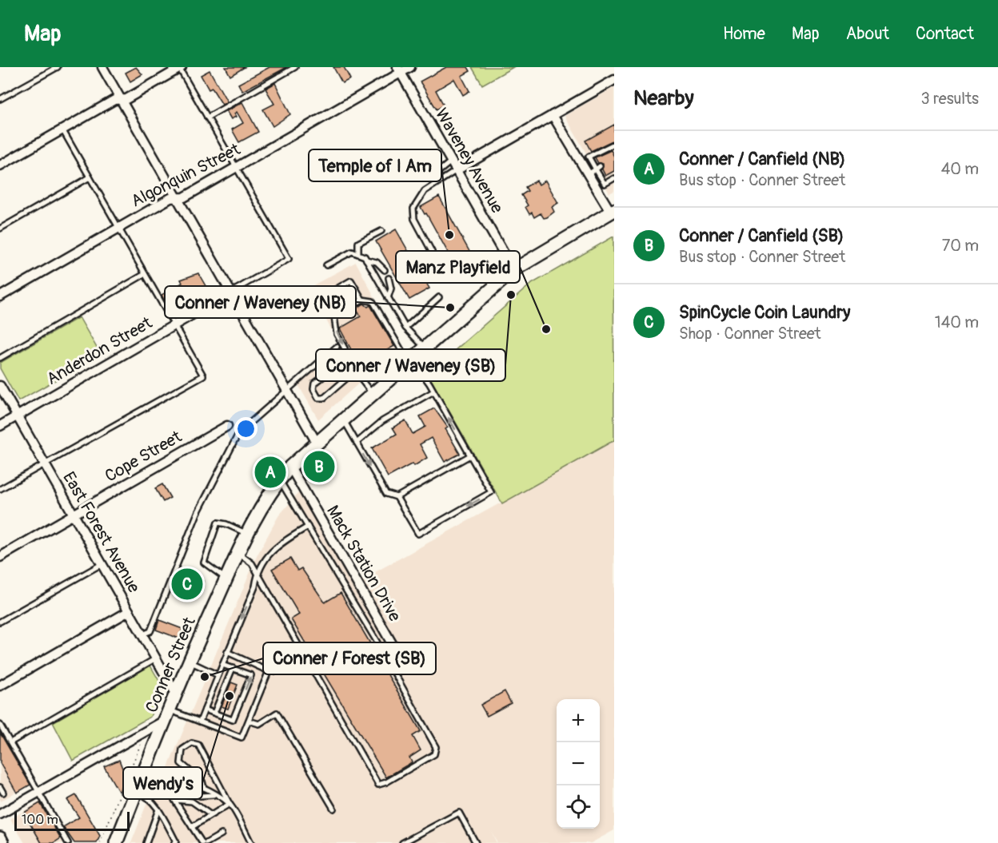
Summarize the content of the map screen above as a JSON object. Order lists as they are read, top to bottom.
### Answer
{
  "streets": {
    "main road": ["Conner Street"],
    "street": [
      "Waveney Avenue",
      "Algonquin Street",
      "Anderdon Street",
      "Cope Street",
      "East Forest Avenue",
      "Mack Station Drive"
    ]
  },
  "crossings": [
    ["Waveney Avenue", "Algonquin Street"],
    ["Waveney Avenue", "Conner Street"],
    ["Algonquin Street", "Anderdon Street"],
    ["Anderdon Street", "East Forest Avenue"],
    ["Cope Street", "East Forest Avenue"],
    ["East Forest Avenue", "Conner Street"],
    ["Mack Station Drive", "Conner Street"]
  ],
  "places": [
    "Temple of I Am",
    "Conner / Waveney (SB)",
    "Conner / Waveney (NB)",
    "Manz Playfield",
    "Conner / Forest (SB)",
    "Wendy's"
  ],
  "scale_bar": "100 m",
  "page": {
    "header": "Map",
    "nav": [
      "Home",
      "Map",
      "About",
      "Contact"
    ],
    "heading": ["Nearby", "3 results"],
    "list": [
      {
        "mark": "A",
        "name": "Conner / Canfield (NB)",
        "note": "Bus stop · Conner Street",
        "value": "40 m"
      },
      {
        "mark": "B",
        "name": "Conner / Canfield (SB)",
        "note": "Bus stop · Conner Street",
        "value": "70 m"
      },
      {
        "mark": "C",
        "name": "SpinCycle Coin Laundry",
        "note": "Shop · Conner Street",
        "value": "140 m"
      }
    ],
    "pins": ["B", "A", "C"],
    "map_buttons": ["+", "−"],
    "scale": "100 m"
  }
}
